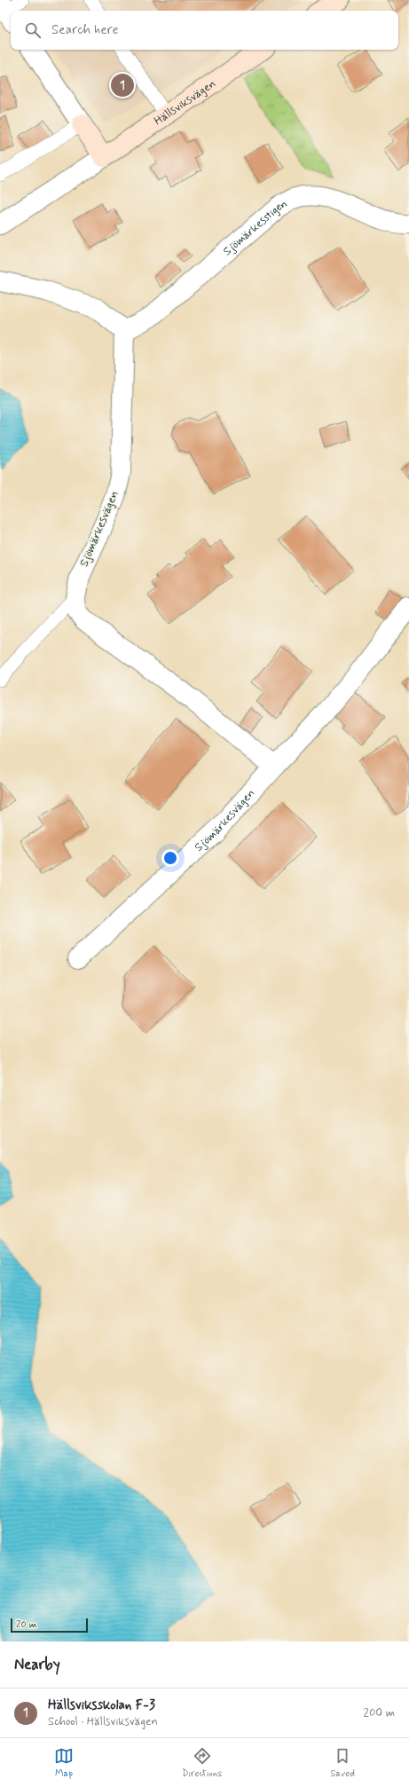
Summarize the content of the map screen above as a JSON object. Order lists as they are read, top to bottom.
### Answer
{
  "streets": {
    "street": ["Hällsviksvägen", "Sjömärkesstigen", "Sjömärkesvägen"]
  },
  "crossings": [
    ["Sjömärkesstigen", "Sjömärkesvägen"]
  ],
  "scale_bar": "20 m",
  "page": {
    "search": "Search here",
    "pins": "1",
    "scale": "20 m",
    "heading": "Nearby",
    "list": [
      {
        "mark": "1",
        "name": "Hällsviksskolan F-3",
        "note": "School · Hällsviksvägen",
        "value": "200 m"
      }
    ],
    "nav": ["Map", "Directions", "Saved"]
  }
}
